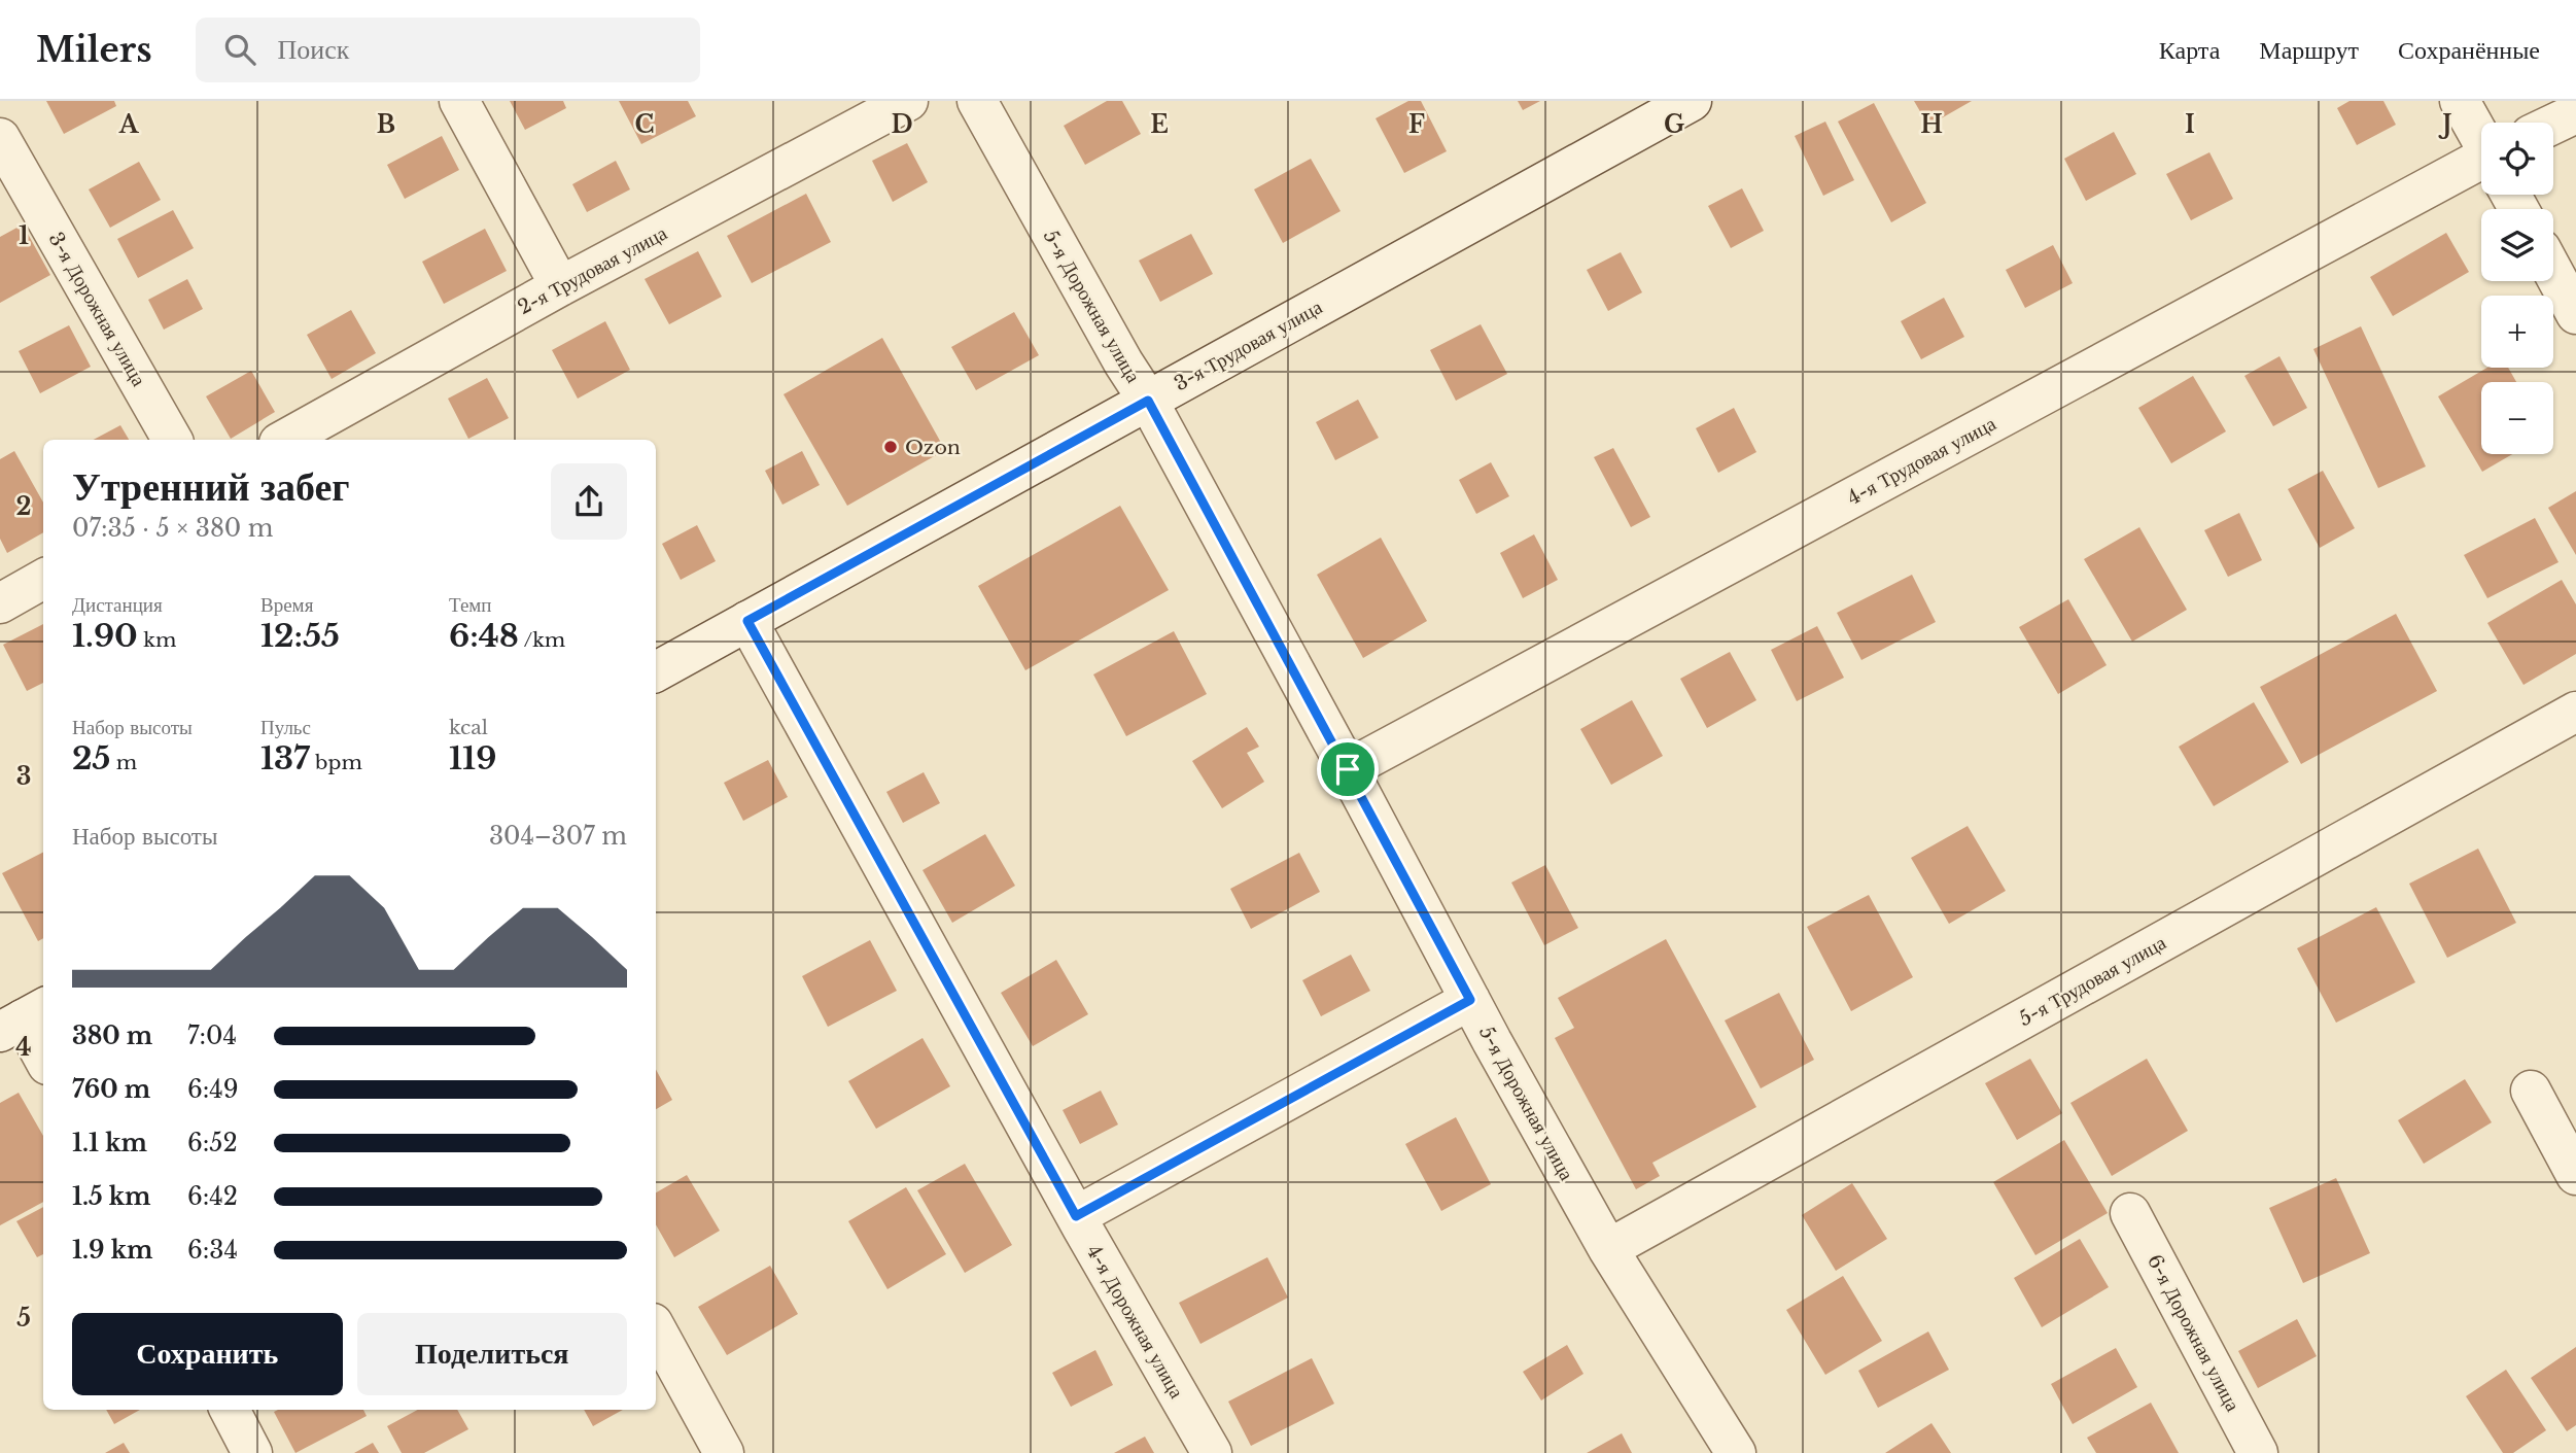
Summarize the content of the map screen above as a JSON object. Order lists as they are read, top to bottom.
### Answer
{
  "streets": {
    "street": [
      "2-я Трудовая улица",
      "5-я Дорожная улица",
      "3-я Дорожная улица",
      "3-я Трудовая улица",
      "4-я Трудовая улица",
      "5-я Трудовая улица",
      "4-я Дорожная улица",
      "6-я Дорожная улица"
    ]
  },
  "crossings": [
    ["5-я Дорожная улица", "3-я Трудовая улица"],
    ["5-я Дорожная улица", "4-я Трудовая улица"],
    ["5-я Дорожная улица", "5-я Трудовая улица"],
    ["3-я Трудовая улица", "4-я Дорожная улица"]
  ],
  "places": ["Ozon"],
  "page": {
    "header": "Milers",
    "search": "Поиск",
    "nav": ["Карта", "Маршрут", "Сохранённые"],
    "map_buttons": ["+", "−"],
    "heading": ["Утренний забег", "07:35 · 5 × 380 m"],
    "stats": [
      ["Дистанция", "1.90 km"],
      ["Время", "12:55"],
      ["Темп", "6:48 /km"],
      ["Набор высоты", "25 m"],
      ["Пульс", "137 bpm"],
      ["kcal", "119"]
    ],
    "chart": ["Набор высоты", "304–307 m"],
    "list": [
      {
        "name": "380 m",
        "note": "7:04"
      },
      {
        "name": "760 m",
        "note": "6:49"
      },
      {
        "name": "1.1 km",
        "note": "6:52"
      },
      {
        "name": "1.5 km",
        "note": "6:42"
      },
      {
        "name": "1.9 km",
        "note": "6:34"
      }
    ],
    "buttons": ["Сохранить", "Поделиться"]
  },
  "grid": {
    "columns": [
      "A",
      "B",
      "C",
      "D",
      "E",
      "F",
      "G",
      "H",
      "I",
      "J"
    ],
    "rows": [
      "1",
      "2",
      "3",
      "4",
      "5"
    ]
  }
}
